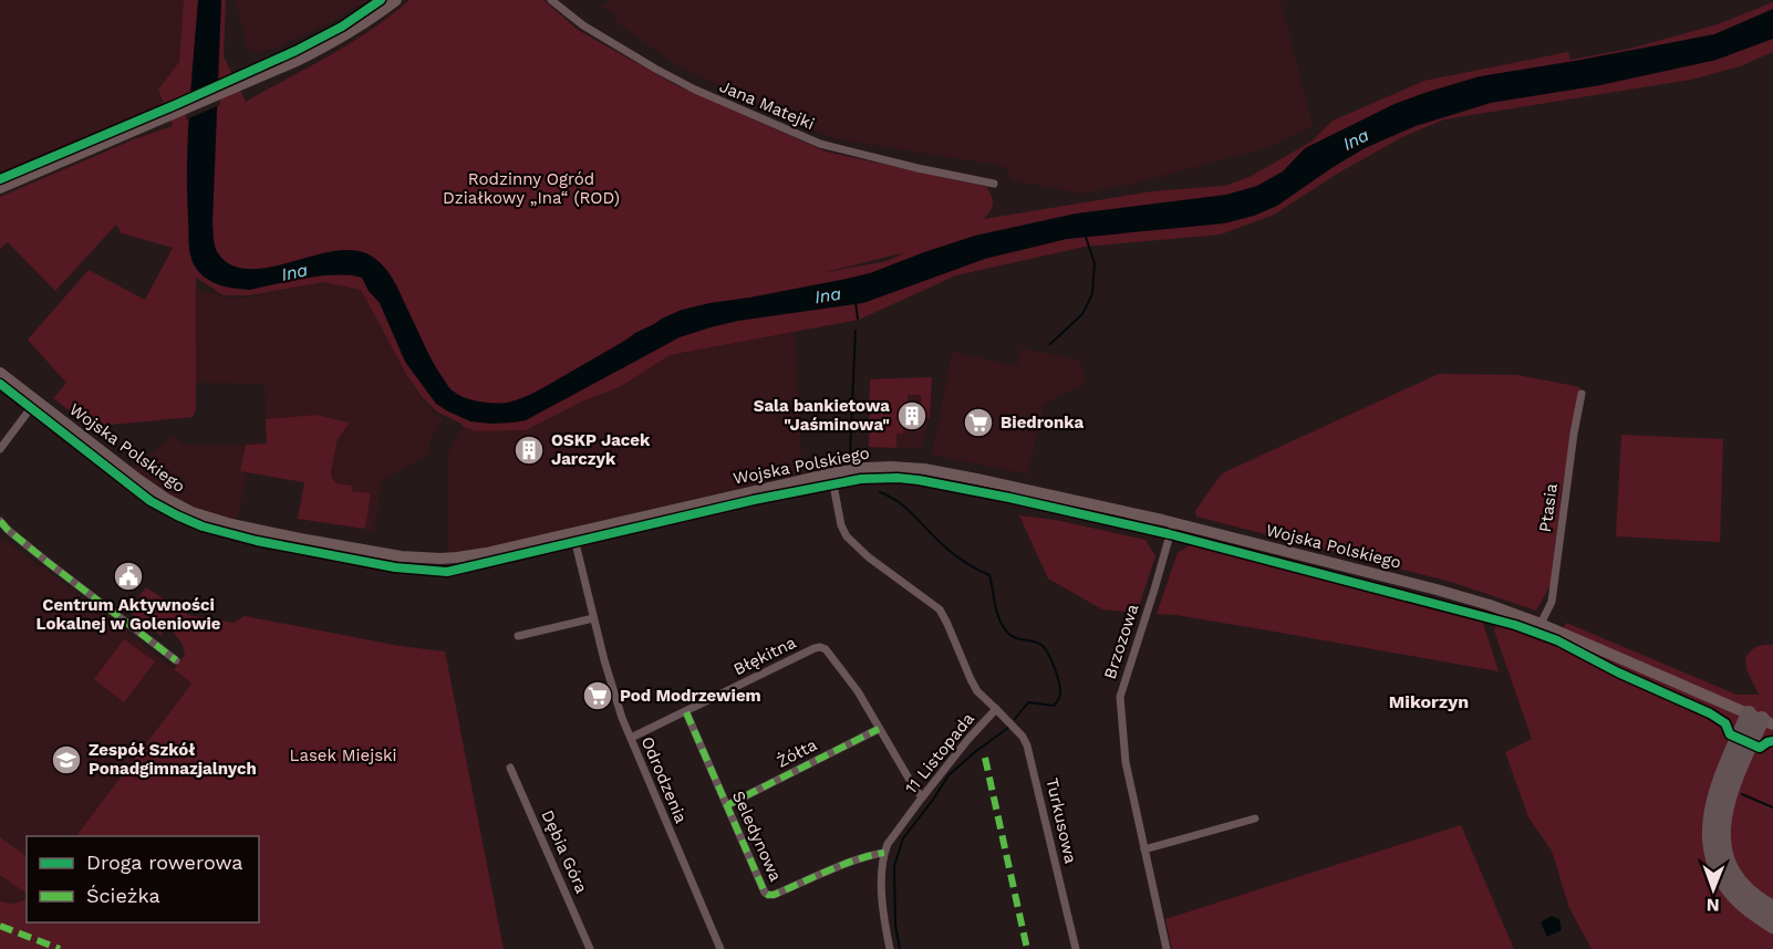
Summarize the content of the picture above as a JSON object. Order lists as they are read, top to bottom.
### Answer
{
  "streets": {
    "street": [
      "Jana Matejki",
      "Wojska Polskiego",
      "Ptasia",
      "Brzozowa",
      "Błękitna",
      "Żółta",
      "11 Listopada",
      "Odrodzenia",
      "Turkusowa",
      "Seledynowa",
      "Dębia Góra"
    ]
  },
  "crossings": [
    ["Wojska Polskiego", "Ptasia"],
    ["Wojska Polskiego", "Brzozowa"],
    ["Wojska Polskiego", "11 Listopada"],
    ["Wojska Polskiego", "Odrodzenia"],
    ["Błękitna", "Żółta"],
    ["Błękitna", "11 Listopada"],
    ["Błękitna", "Odrodzenia"],
    ["Błękitna", "Seledynowa"],
    ["Żółta", "Seledynowa"],
    ["11 Listopada", "Turkusowa"],
    ["11 Listopada", "Seledynowa"]
  ],
  "districts": ["Mikorzyn"],
  "water": ["Ina"],
  "parks": ["Rodzinny Ogród Działkowy „Ina“ (ROD)", "Lasek Miejski"],
  "places": {
    "building": ["Sala bankietowa \"Jaśminowa\"", "OSKP Jacek Jarczyk"],
    "supermarket": ["Biedronka", "Pod Modrzewiem"],
    "public building": ["Centrum Aktywności Lokalnej w Goleniowie"],
    "school or university": ["Zespół Szkół Ponadgimnazjalnych"]
  },
  "legend": ["Droga rowerowa", "Ścieżka"],
  "north": "bottom"
}
